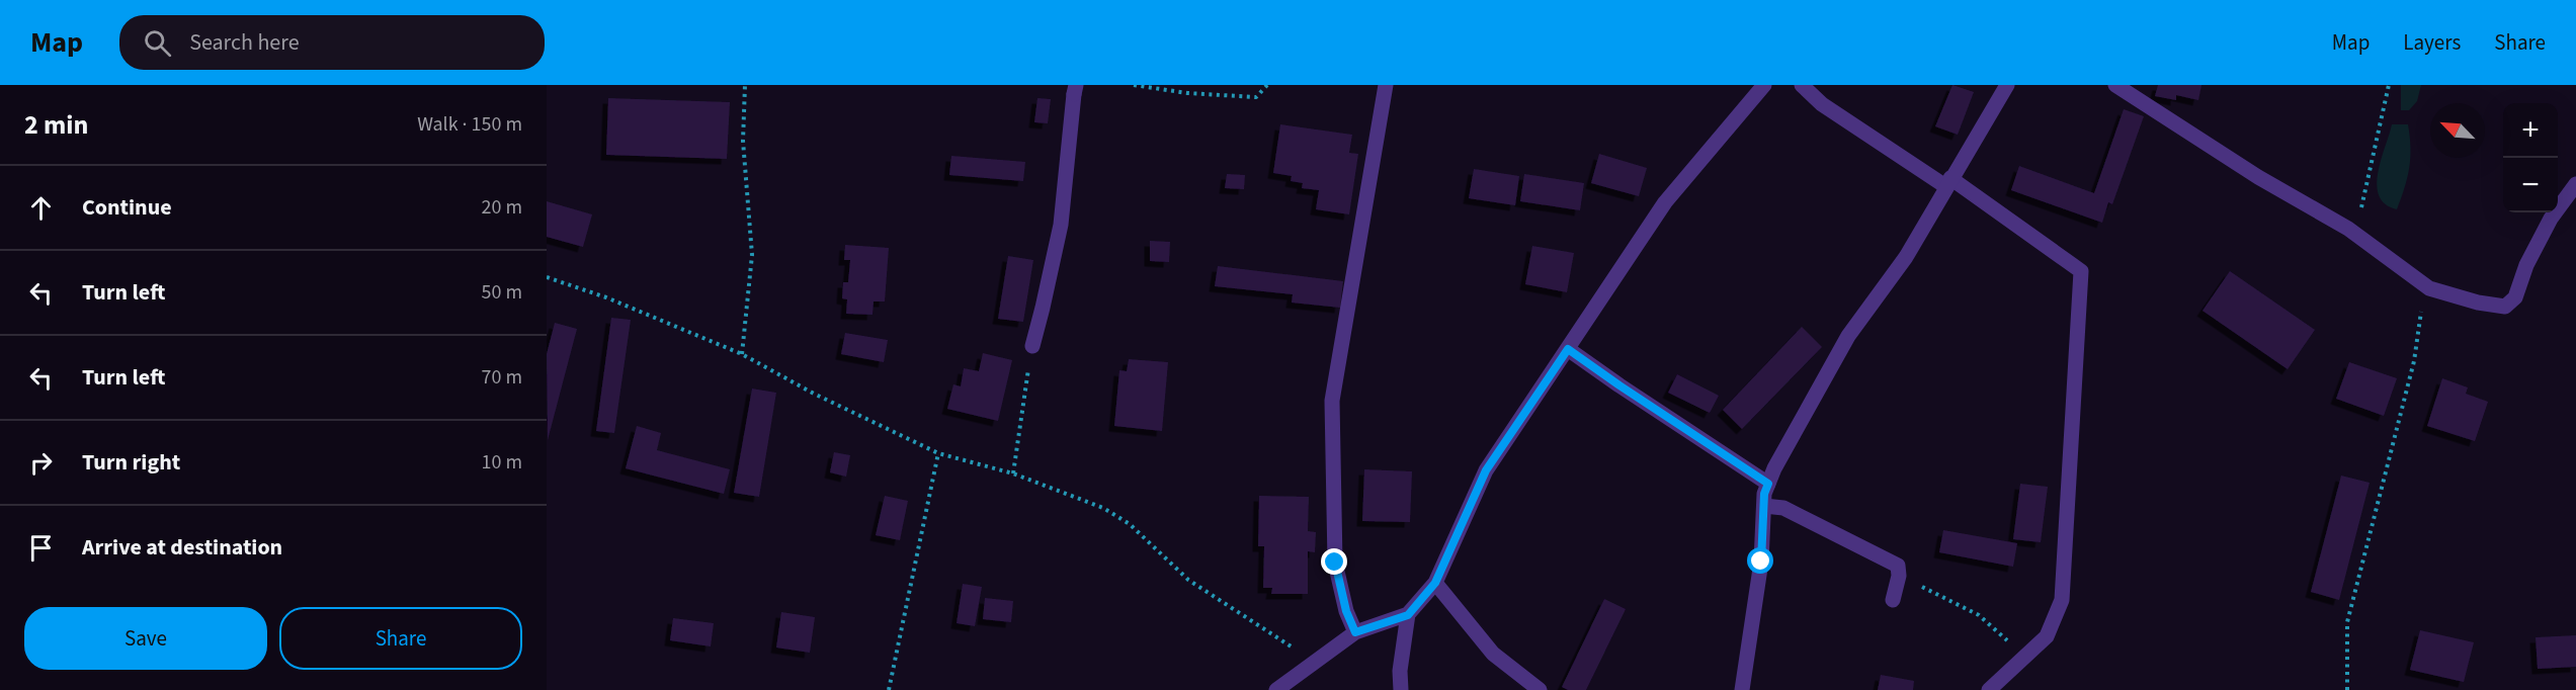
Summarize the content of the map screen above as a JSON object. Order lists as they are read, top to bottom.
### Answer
{
  "north": "top left",
  "page": {
    "header": "Map",
    "search": "Search here",
    "nav": ["Map", "Layers", "Share"],
    "heading": ["2 min", "Walk · 150 m"],
    "map_buttons": ["+", "−"],
    "list": [
      ["Continue", "20 m"],
      ["Turn left", "50 m"],
      ["Turn left", "70 m"],
      ["Turn right", "10 m"],
      "Arrive at destination"
    ],
    "buttons": ["Save", "Share"]
  }
}
